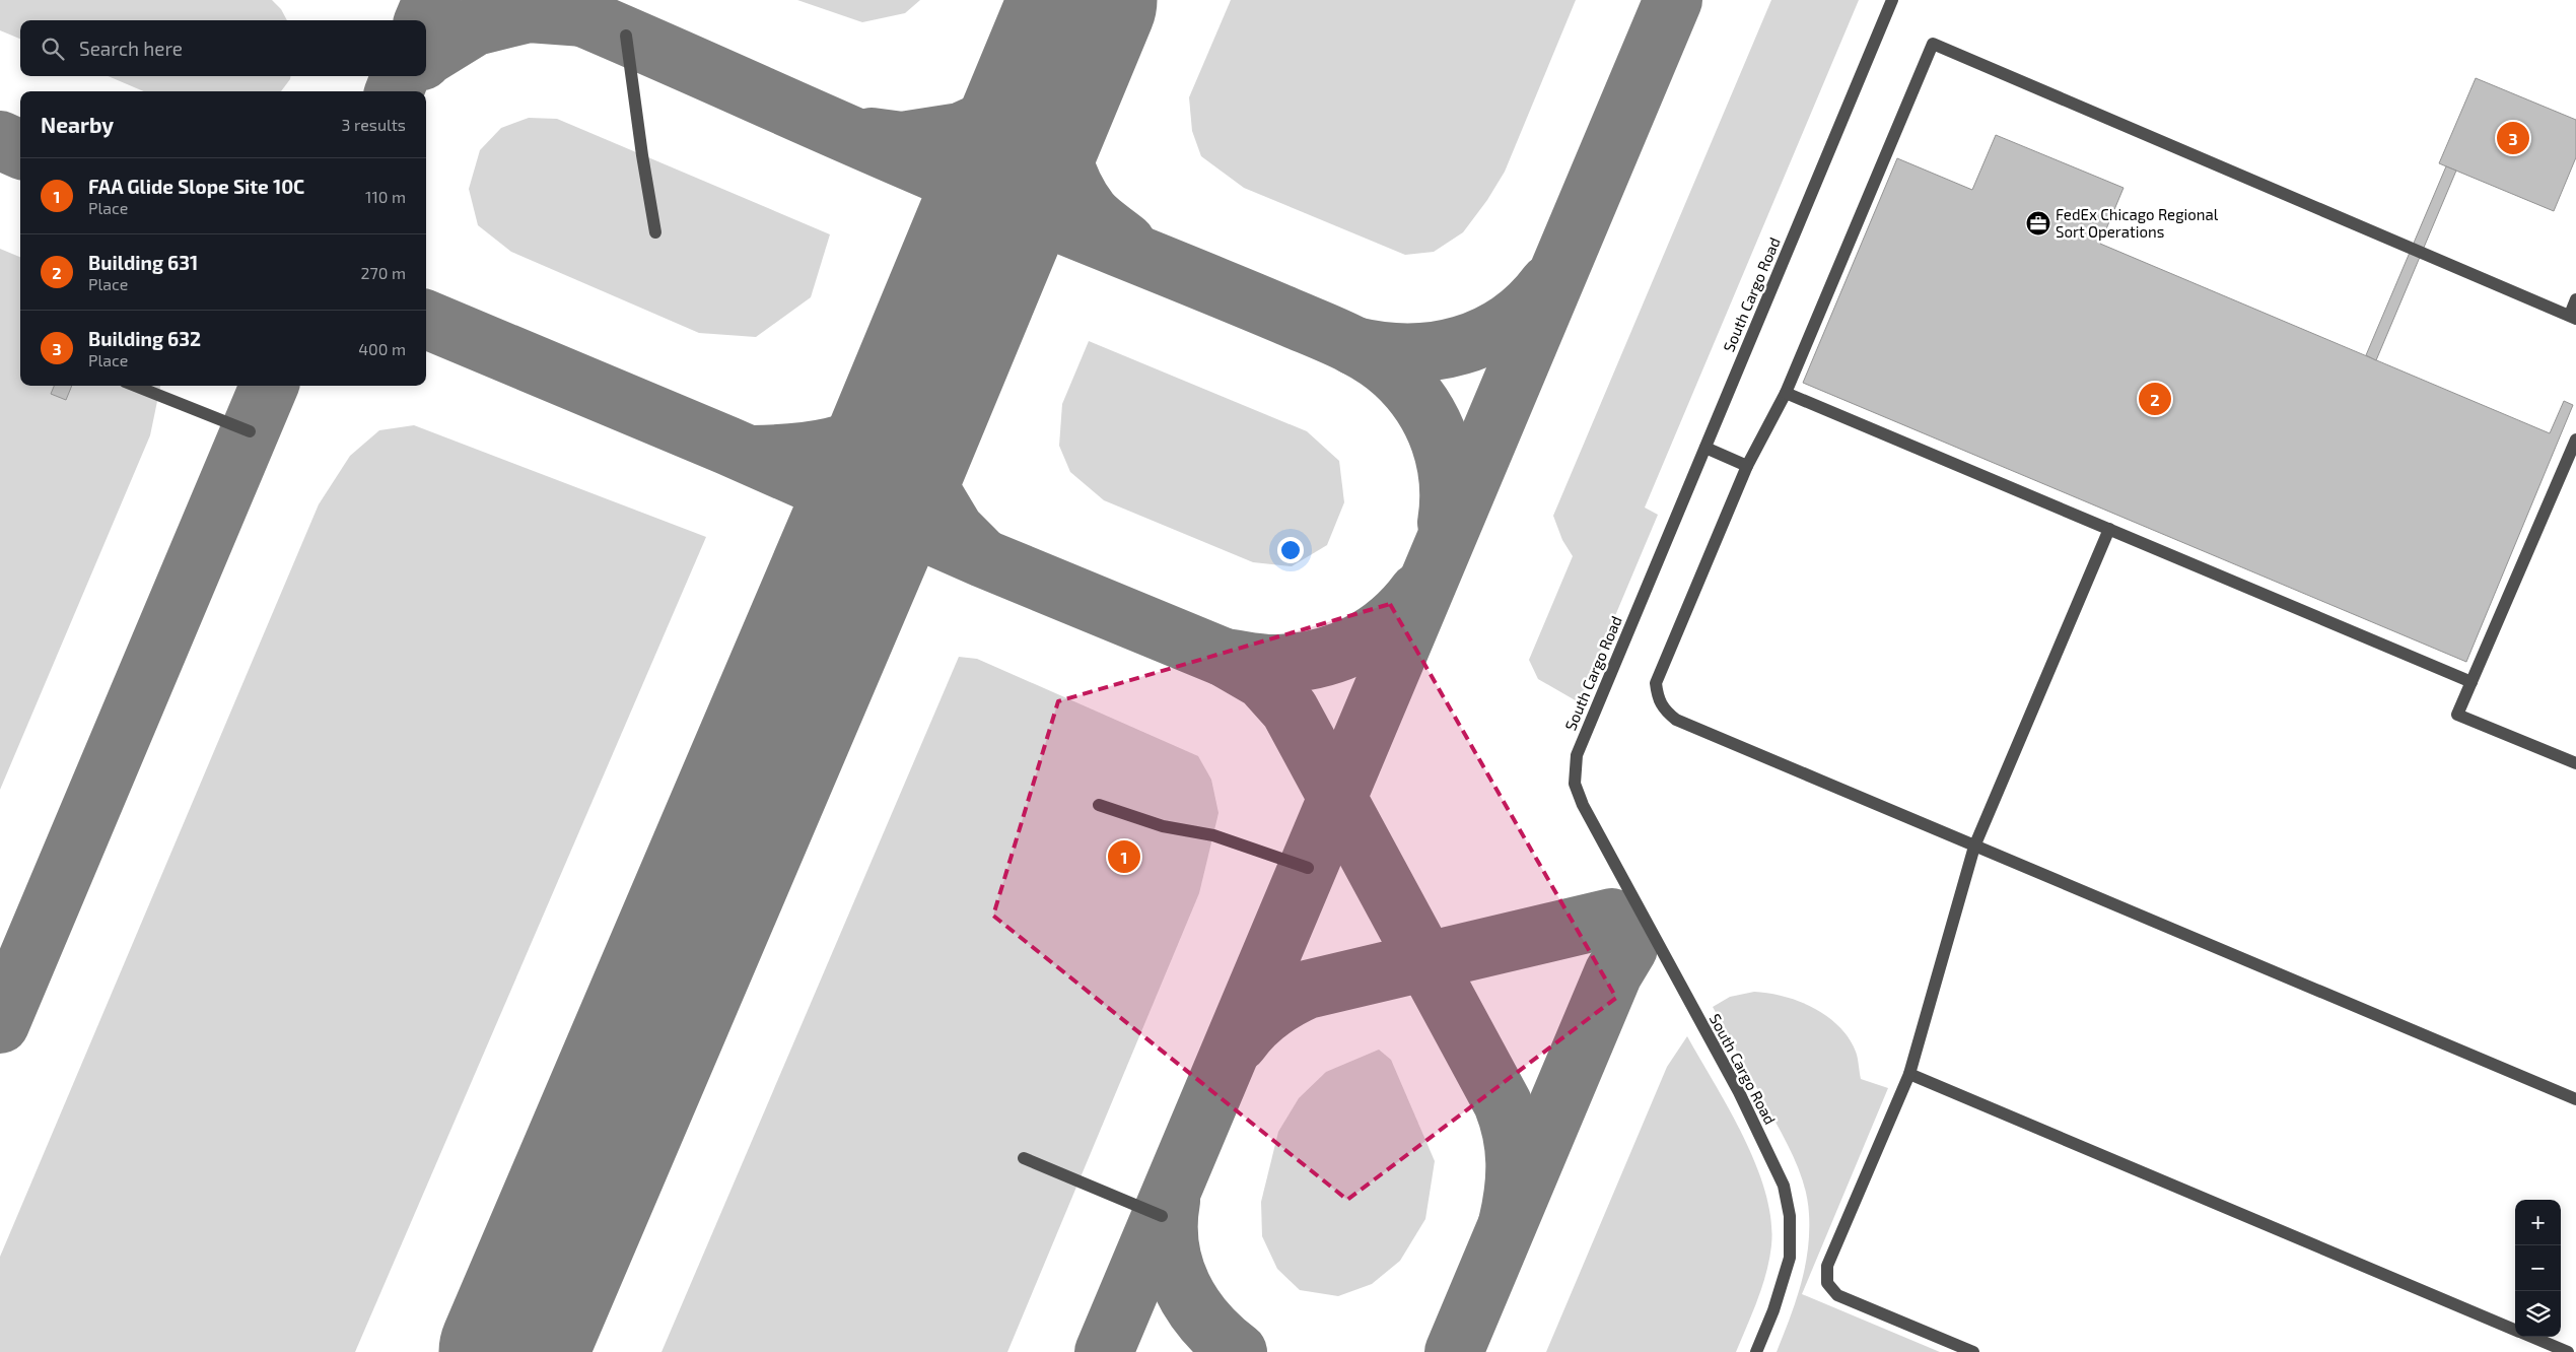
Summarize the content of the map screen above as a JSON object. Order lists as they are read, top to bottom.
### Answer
{
  "streets": {
    "lane": ["South Cargo Road"]
  },
  "places": {
    "office": ["FedEx Chicago Regional Sort Operations"]
  },
  "page": {
    "search": "Search here",
    "heading": ["Nearby", "3 results"],
    "pins": ["3", "2", "1"],
    "list": [
      {
        "mark": "1",
        "name": "FAA Glide Slope Site 10C",
        "note": "Place",
        "value": "110 m"
      },
      {
        "mark": "2",
        "name": "Building 631",
        "note": "Place",
        "value": "270 m"
      },
      {
        "mark": "3",
        "name": "Building 632",
        "note": "Place",
        "value": "400 m"
      }
    ],
    "map_buttons": ["+", "−"]
  }
}
